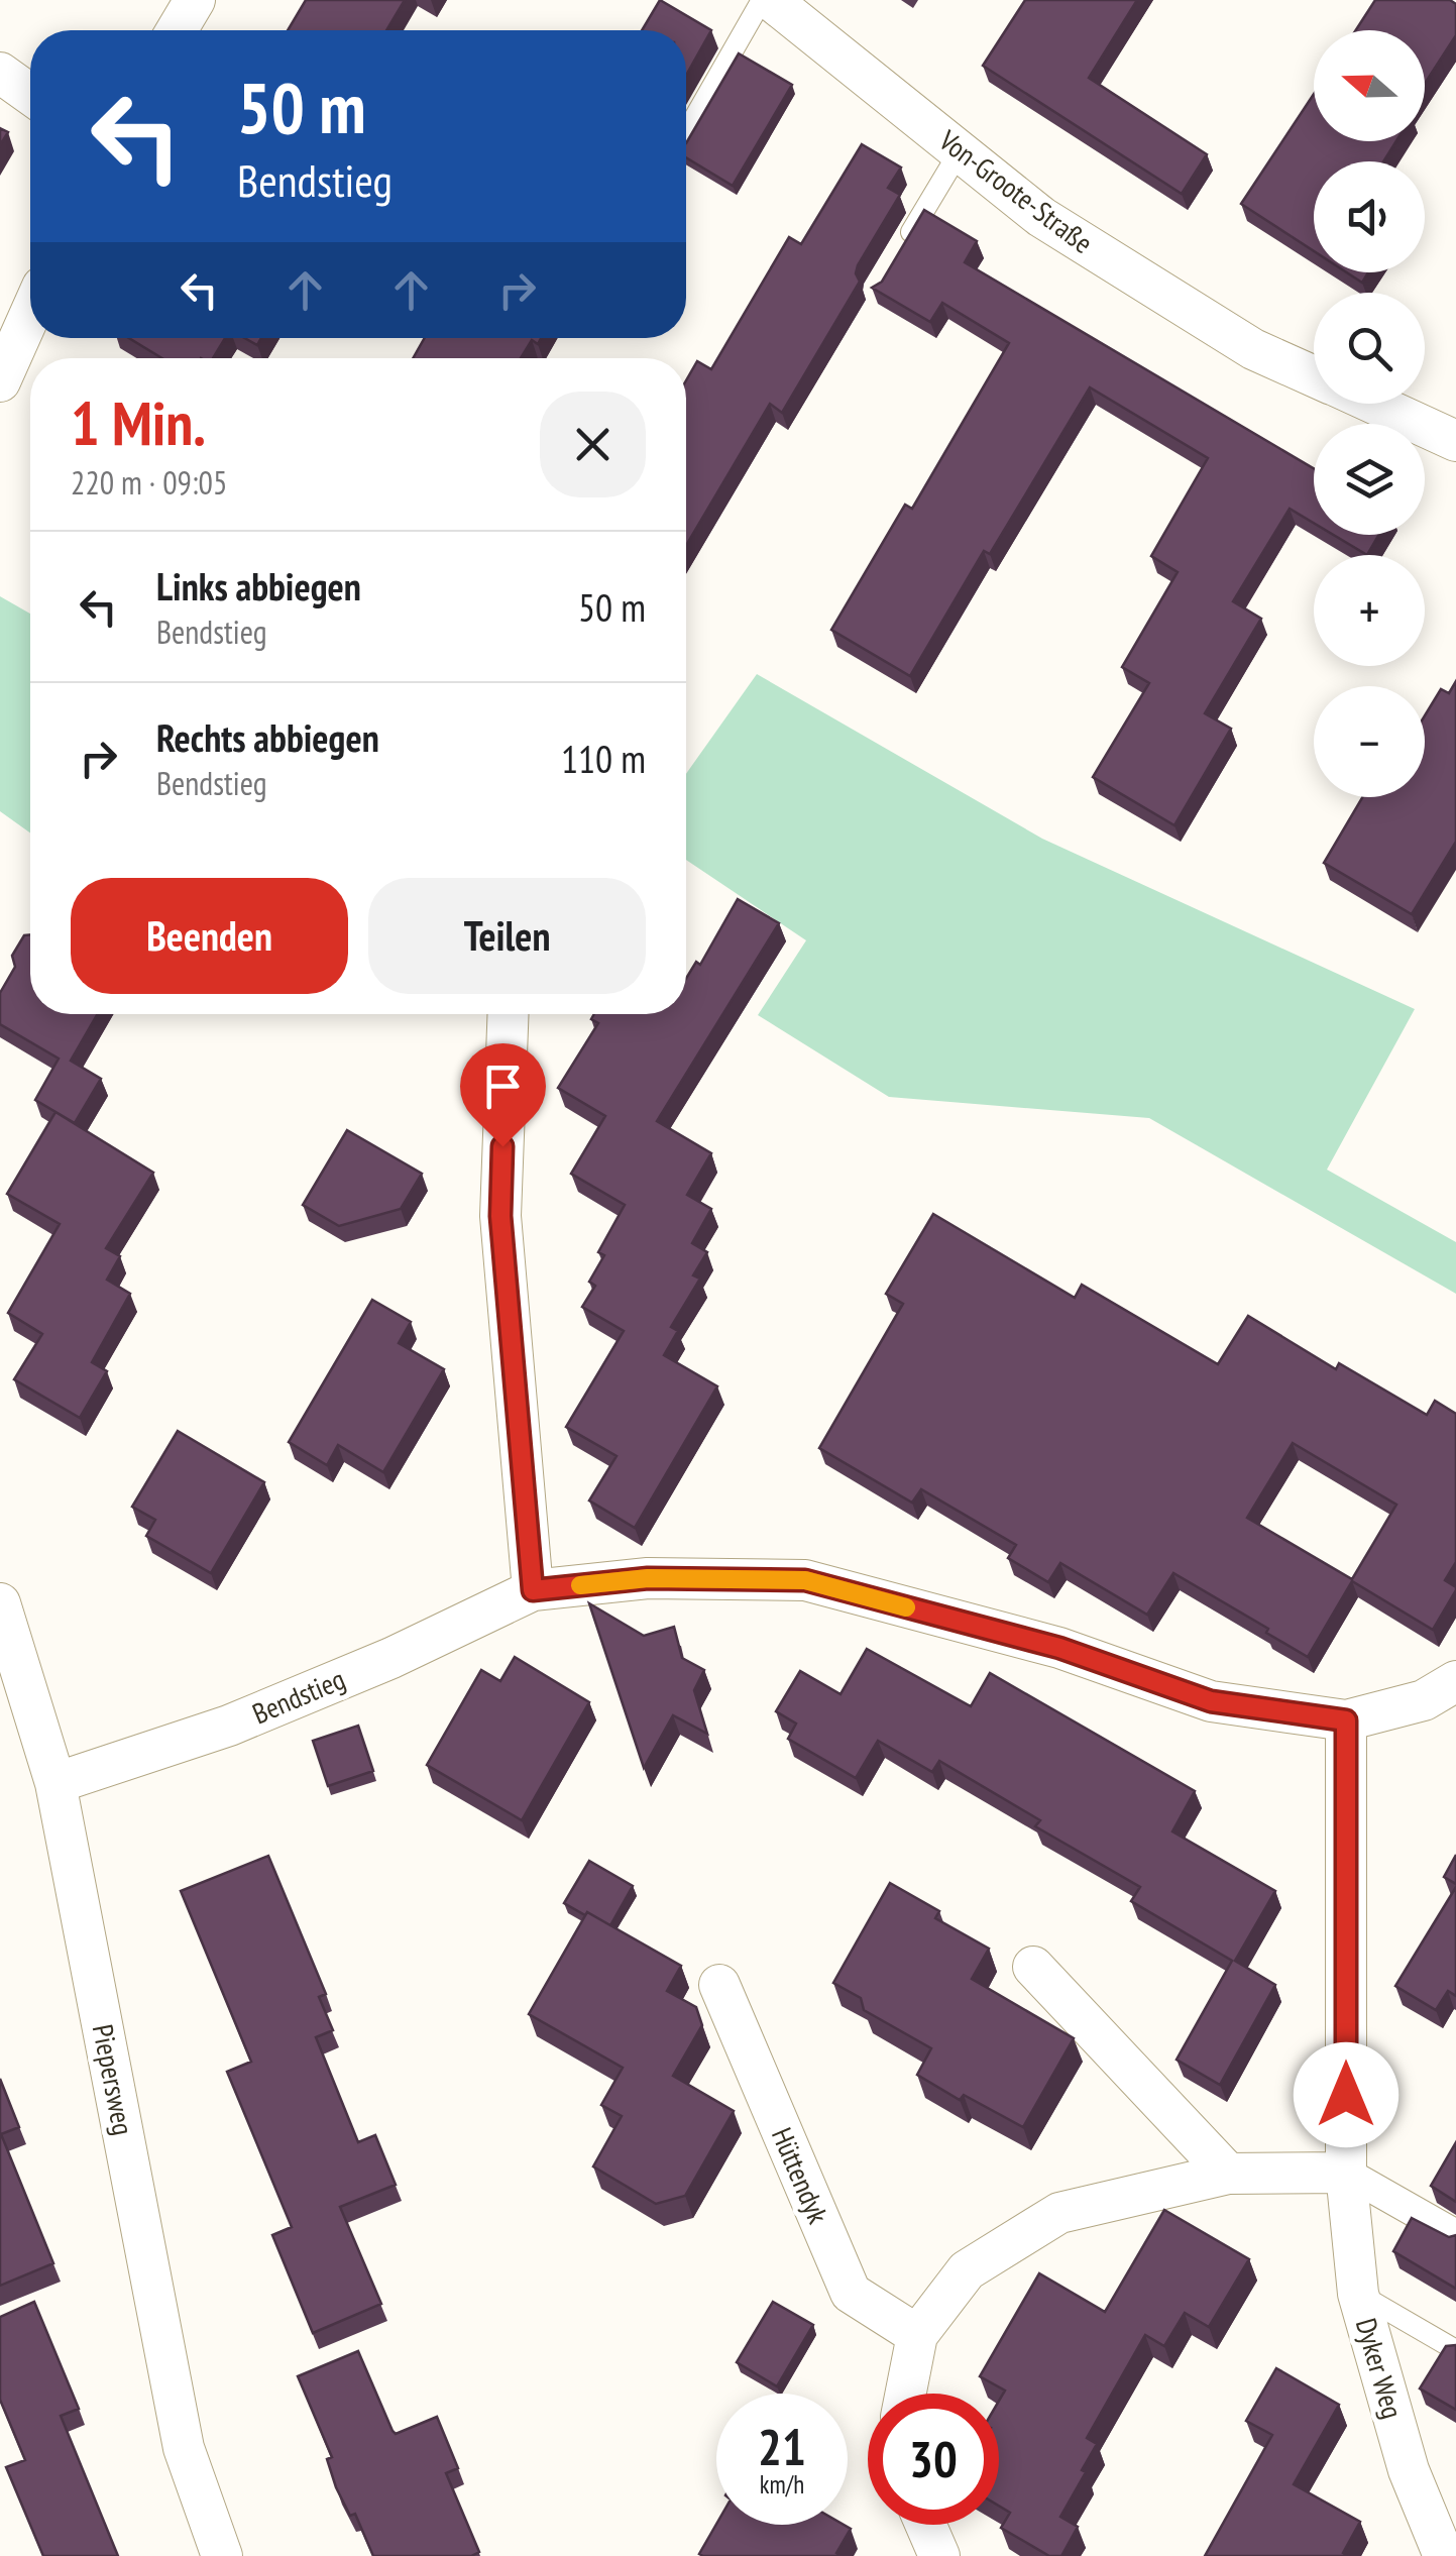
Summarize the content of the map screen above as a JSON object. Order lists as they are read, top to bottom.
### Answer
{
  "streets": {
    "street": [
      "Von-Groote-Straße",
      "Bendstieg",
      "Piepersweg",
      "Hüttendyk",
      "Dyker Weg"
    ]
  },
  "crossings": [
    ["Bendstieg", "Piepersweg"],
    ["Bendstieg", "Dyker Weg"]
  ],
  "north": "left",
  "page": {
    "map_buttons": ["+", "−"],
    "turn": ["50 m", "Bendstieg"],
    "heading": ["1 Min.", "220 m · 09:05"],
    "list": [
      {
        "name": "Links abbiegen",
        "note": "Bendstieg",
        "value": "50 m"
      },
      {
        "name": "Rechts abbiegen",
        "note": "Bendstieg",
        "value": "110 m"
      }
    ],
    "buttons": ["Beenden", "Teilen"],
    "speed": "21 km/h",
    "limit": "30"
  }
}
